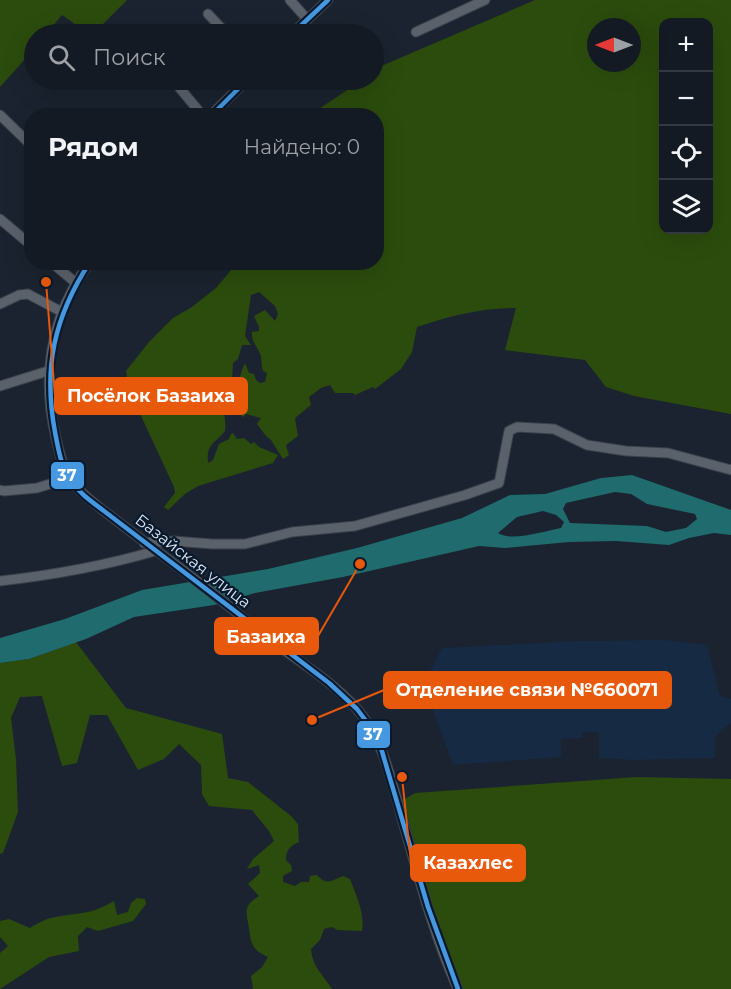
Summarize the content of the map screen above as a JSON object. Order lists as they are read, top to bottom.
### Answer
{
  "streets": {
    "street": ["Базайская улица"]
  },
  "places": [
    "Посёлок Базаиха",
    "Базаиха",
    "Отделение связи №660071",
    "Казахлес"
  ],
  "lines": ["transit line 37"],
  "north": "left",
  "page": {
    "map_buttons": ["+", "−"],
    "search": "Поиск",
    "heading": ["Рядом", "Найдено: 0"]
  }
}
